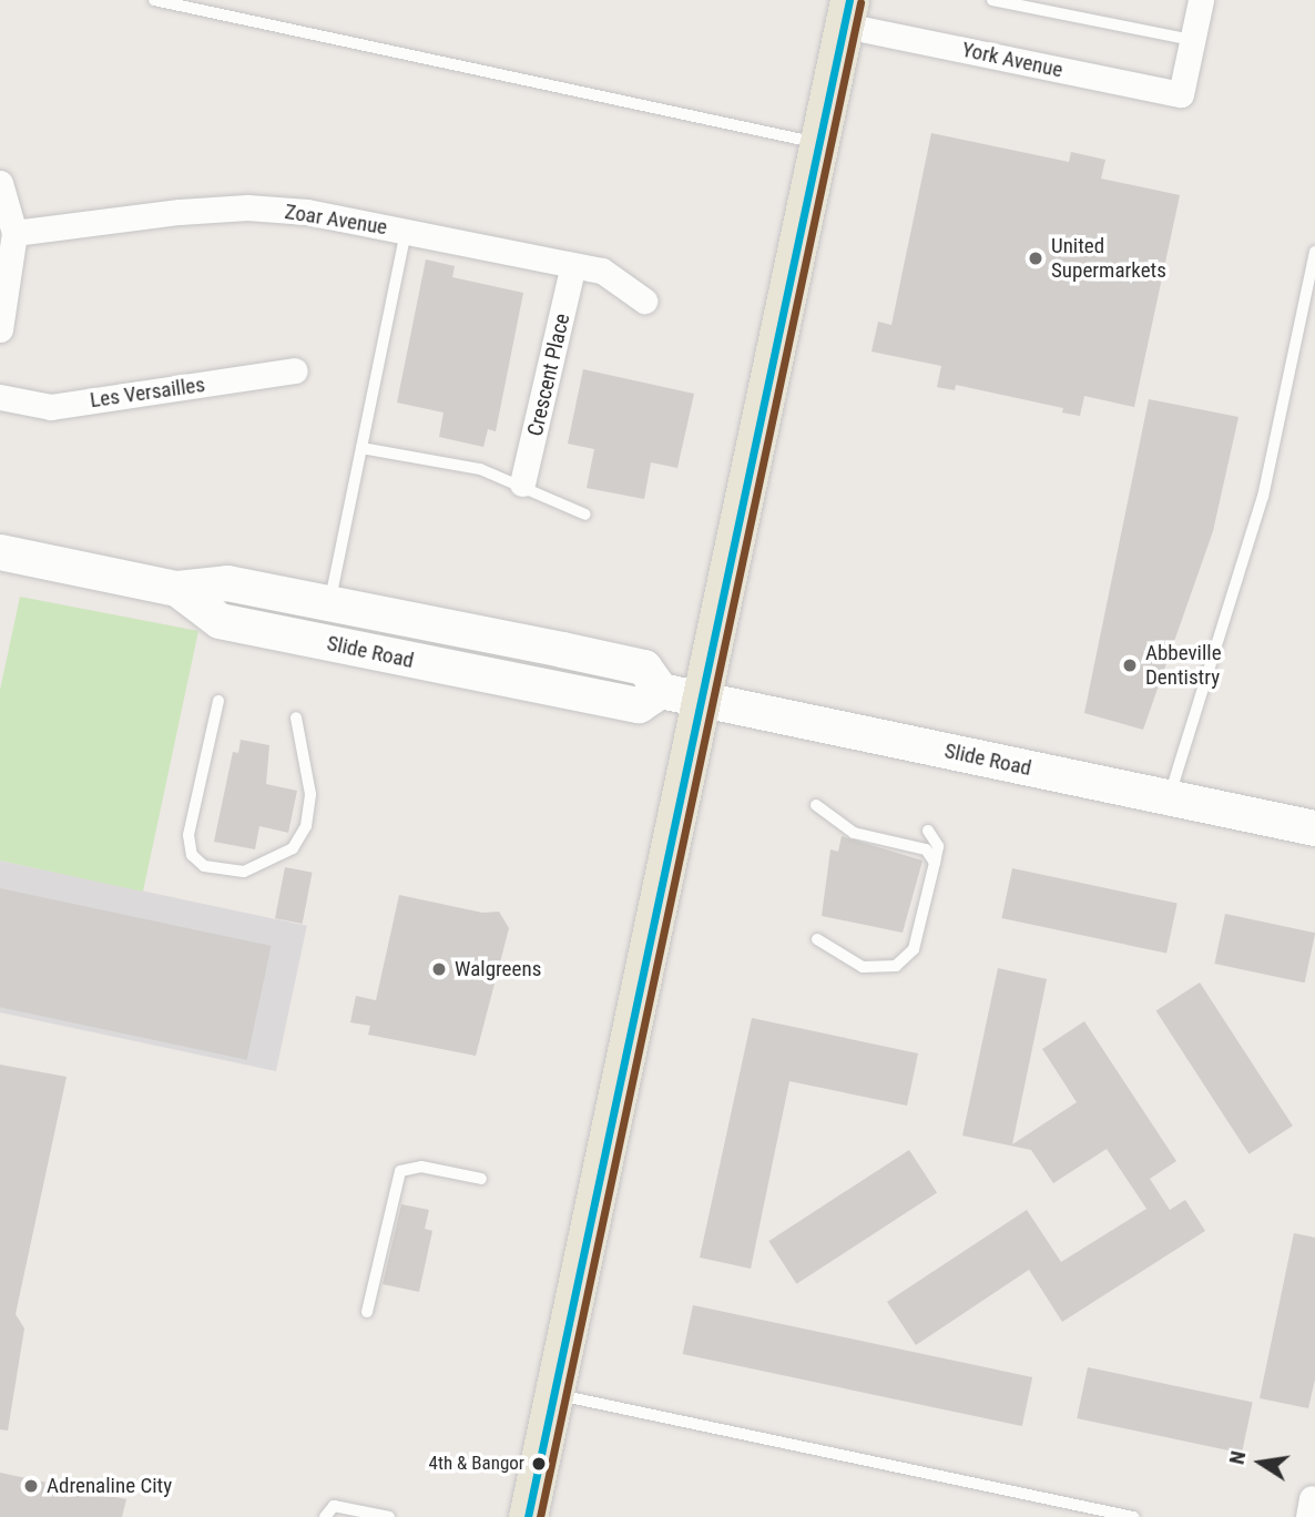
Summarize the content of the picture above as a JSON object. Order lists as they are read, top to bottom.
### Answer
{
  "streets": {
    "main road": ["Slide Road"],
    "street": [
      "York Avenue",
      "Zoar Avenue",
      "Crescent Place",
      "Les Versailles"
    ]
  },
  "crossings": [
    ["Zoar Avenue", "Crescent Place"]
  ],
  "places": [
    "United Supermarkets",
    "Abbeville Dentistry",
    "Walgreens",
    "4th & Bangor",
    "Adrenaline City"
  ],
  "north": "left"
}
